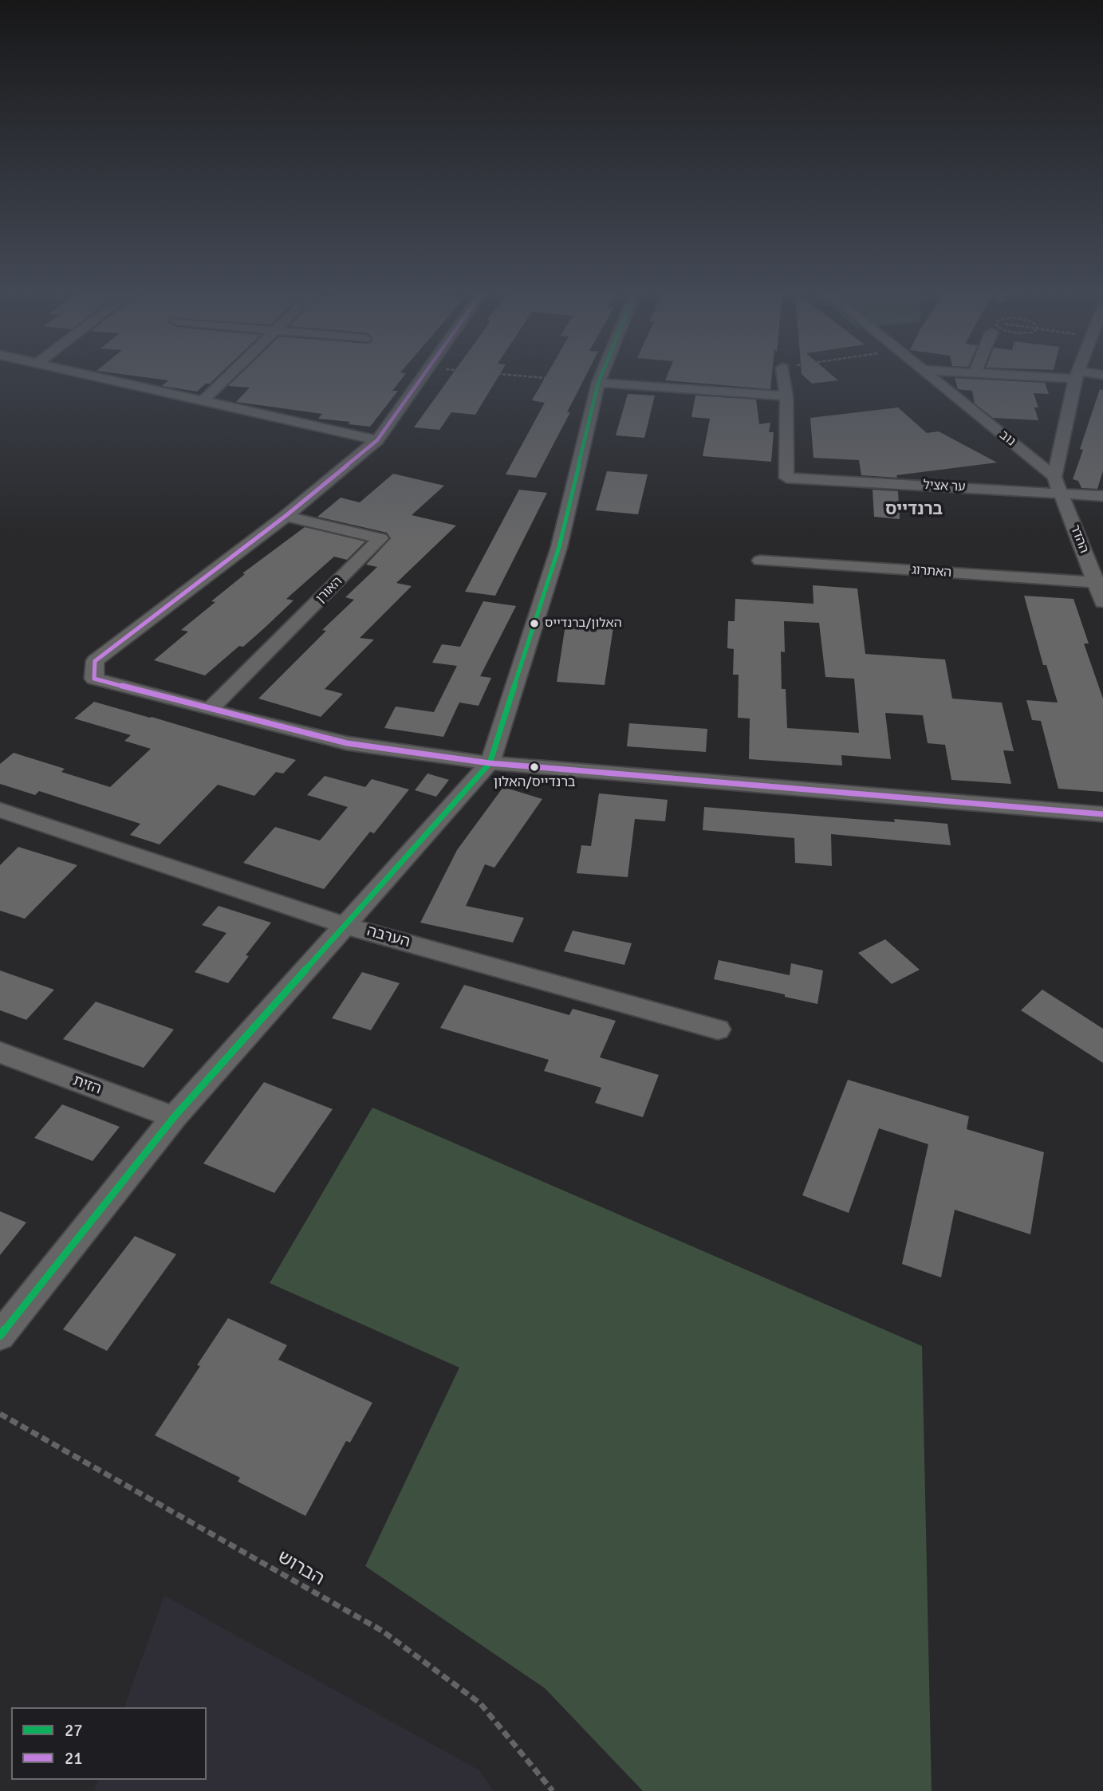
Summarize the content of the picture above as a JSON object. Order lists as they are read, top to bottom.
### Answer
{
  "streets": {
    "street": [
      "נוב",
      "ער אציל",
      "ההדר",
      "האתרוג",
      "האורן",
      "הערבה",
      "הזית"
    ],
    "path": ["הברוש"]
  },
  "crossings": [
    ["נוב", "ההדר"],
    ["ער אציל", "ההדר"],
    ["ההדר", "האתרוג"]
  ],
  "districts": ["ברנדייס"],
  "places": ["האלון/ברנדייס", "ברנדייס/האלון"],
  "lines": ["transit line 27", "transit line 21"],
  "legend": ["27", "21"]
}
